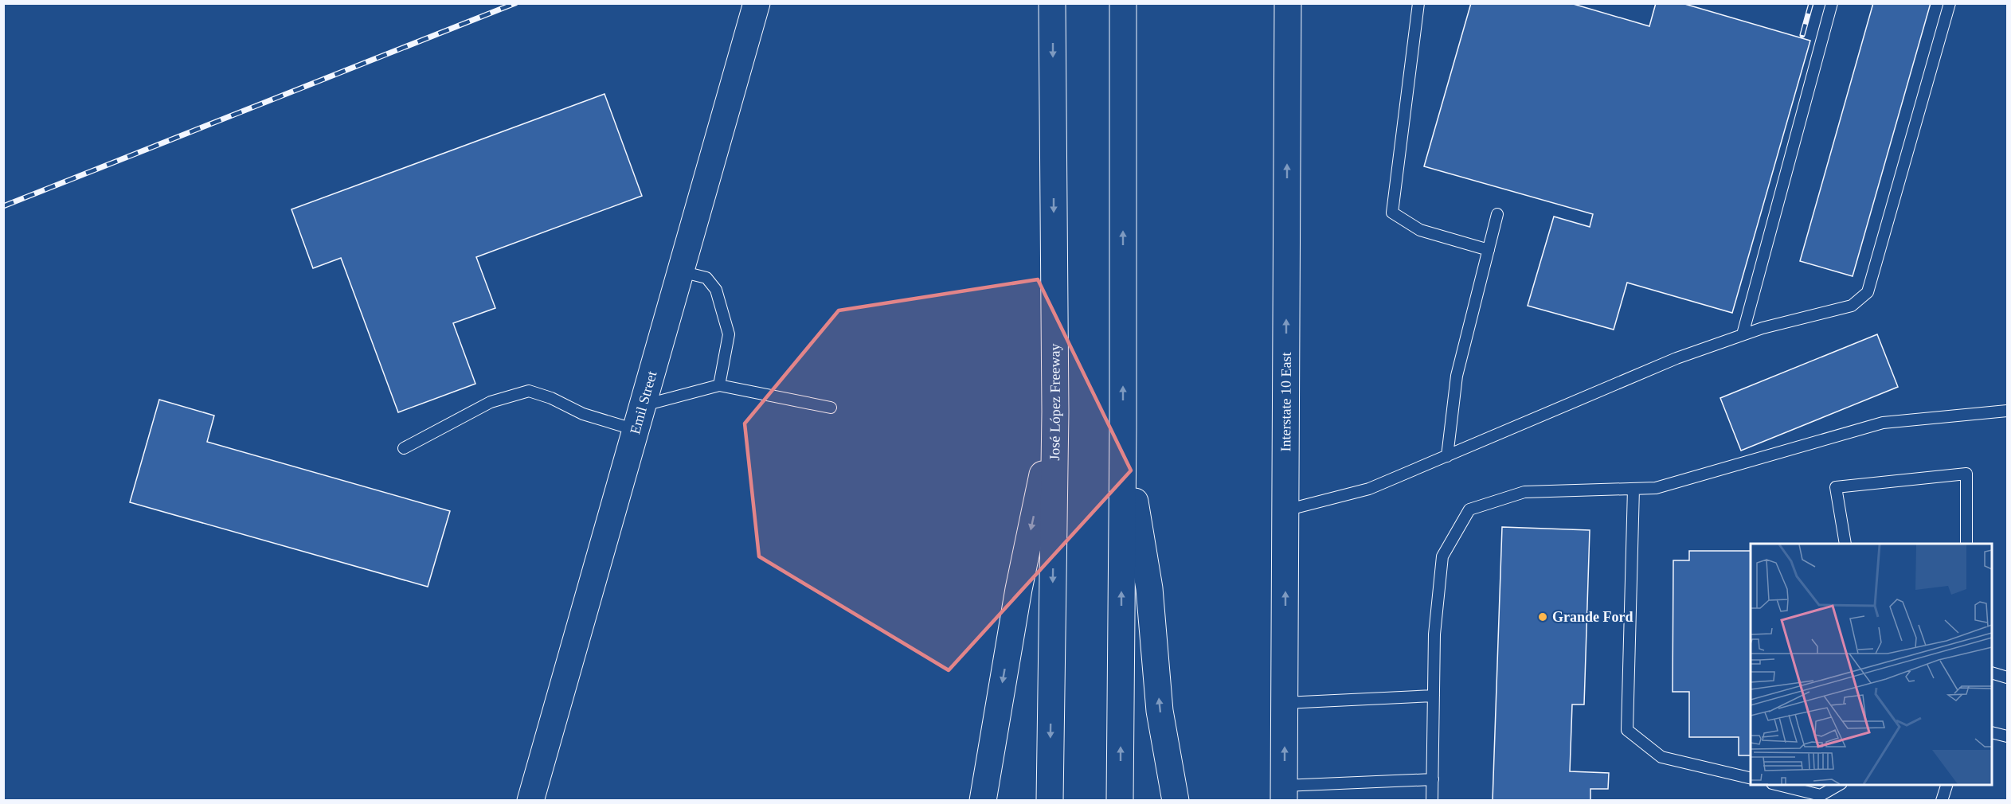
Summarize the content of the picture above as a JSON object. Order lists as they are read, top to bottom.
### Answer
{
  "streets": {
    "main road": ["Emil Street", "José López Freeway", "Interstate 10 East"]
  },
  "places": ["Grande Ford"]
}
